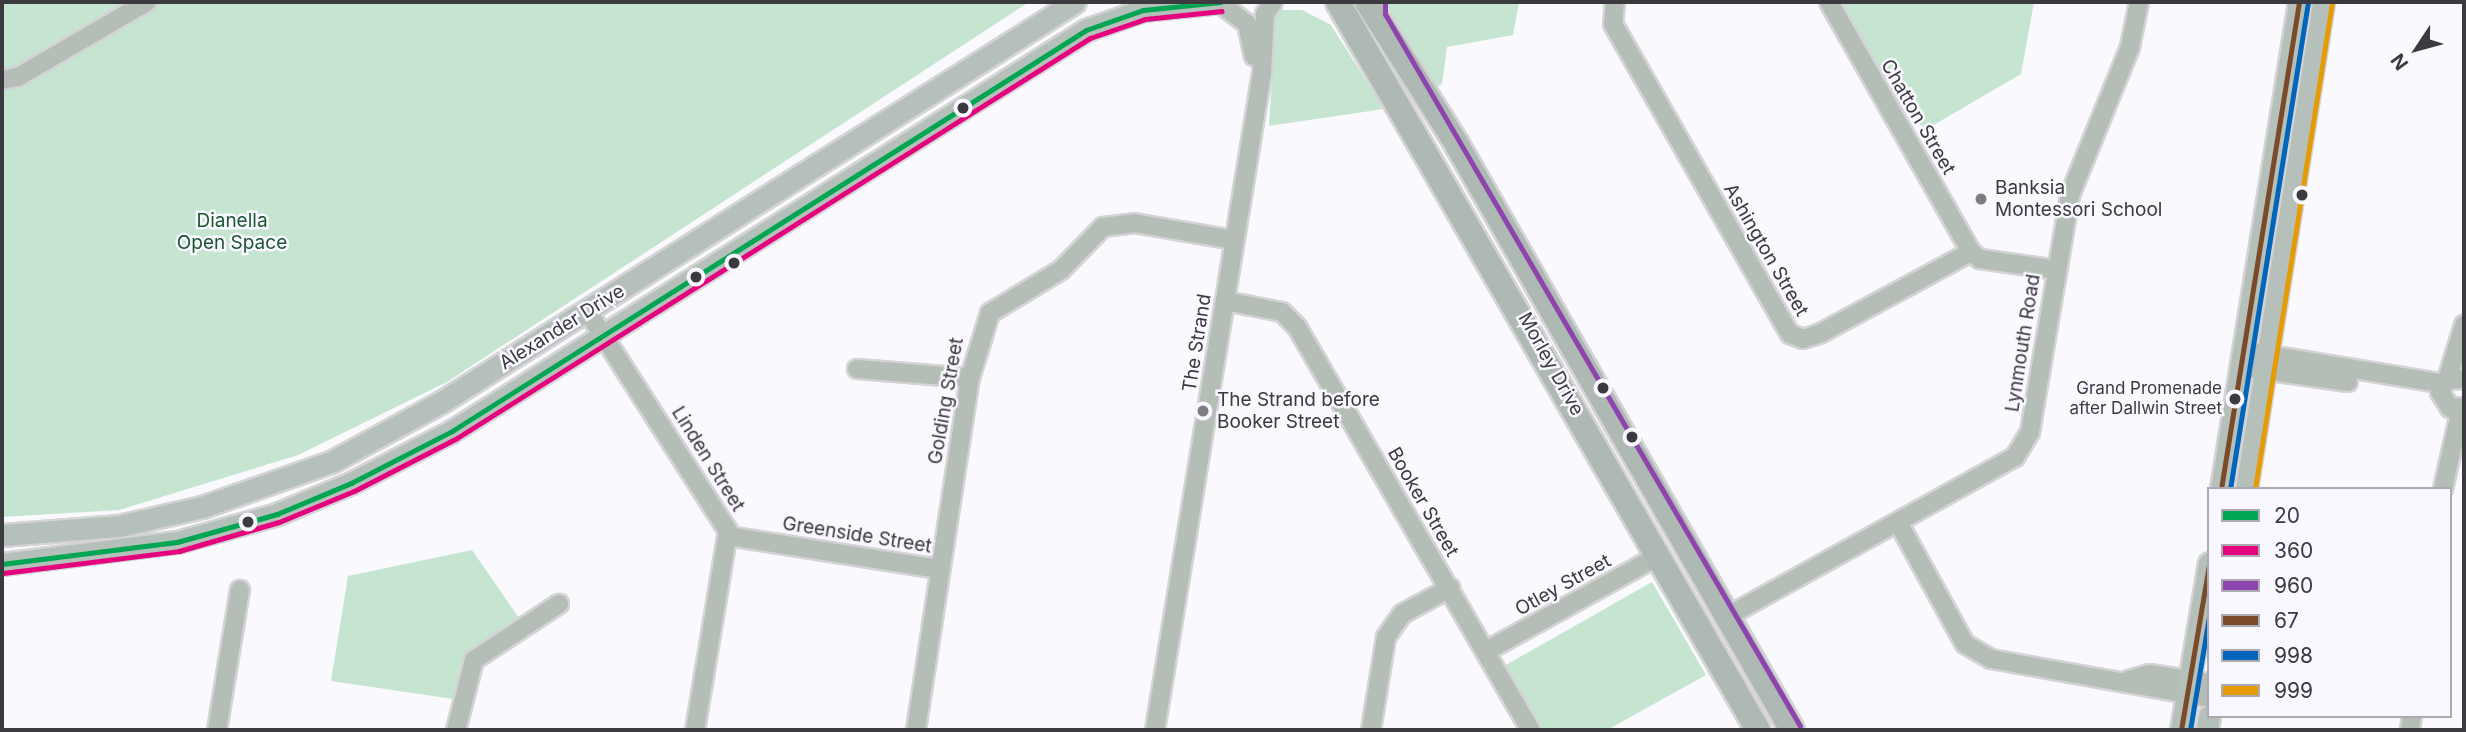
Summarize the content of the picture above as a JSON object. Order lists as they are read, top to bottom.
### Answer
{
  "streets": {
    "highway": ["Morley Drive"],
    "main road": ["Alexander Drive"],
    "street": [
      "Chatton Street",
      "Ashington Street",
      "The Strand",
      "Lynmouth Road",
      "Golding Street",
      "Linden Street",
      "Booker Street",
      "Greenside Street",
      "Otley Street"
    ]
  },
  "crossings": [
    ["Chatton Street", "Ashington Street"],
    ["Alexander Drive", "The Strand"],
    ["Alexander Drive", "Linden Street"],
    ["The Strand", "Golding Street"],
    ["The Strand", "Booker Street"],
    ["Lynmouth Road", "Morley Drive"],
    ["Morley Drive", "Otley Street"],
    ["Golding Street", "Greenside Street"],
    ["Linden Street", "Greenside Street"],
    ["Booker Street", "Otley Street"]
  ],
  "parks": ["Dianella Open Space"],
  "places": ["Banksia Montessori School", "Grand Promenade after Dallwin Street", "The Strand before Booker Street"],
  "lines": [
    "transit line 20",
    "transit line 960",
    "transit line 67",
    "transit line 998",
    "transit line 999",
    "transit line 360"
  ],
  "legend": [
    "20",
    "360",
    "960",
    "67",
    "998",
    "999"
  ],
  "north": "bottom left"
}
